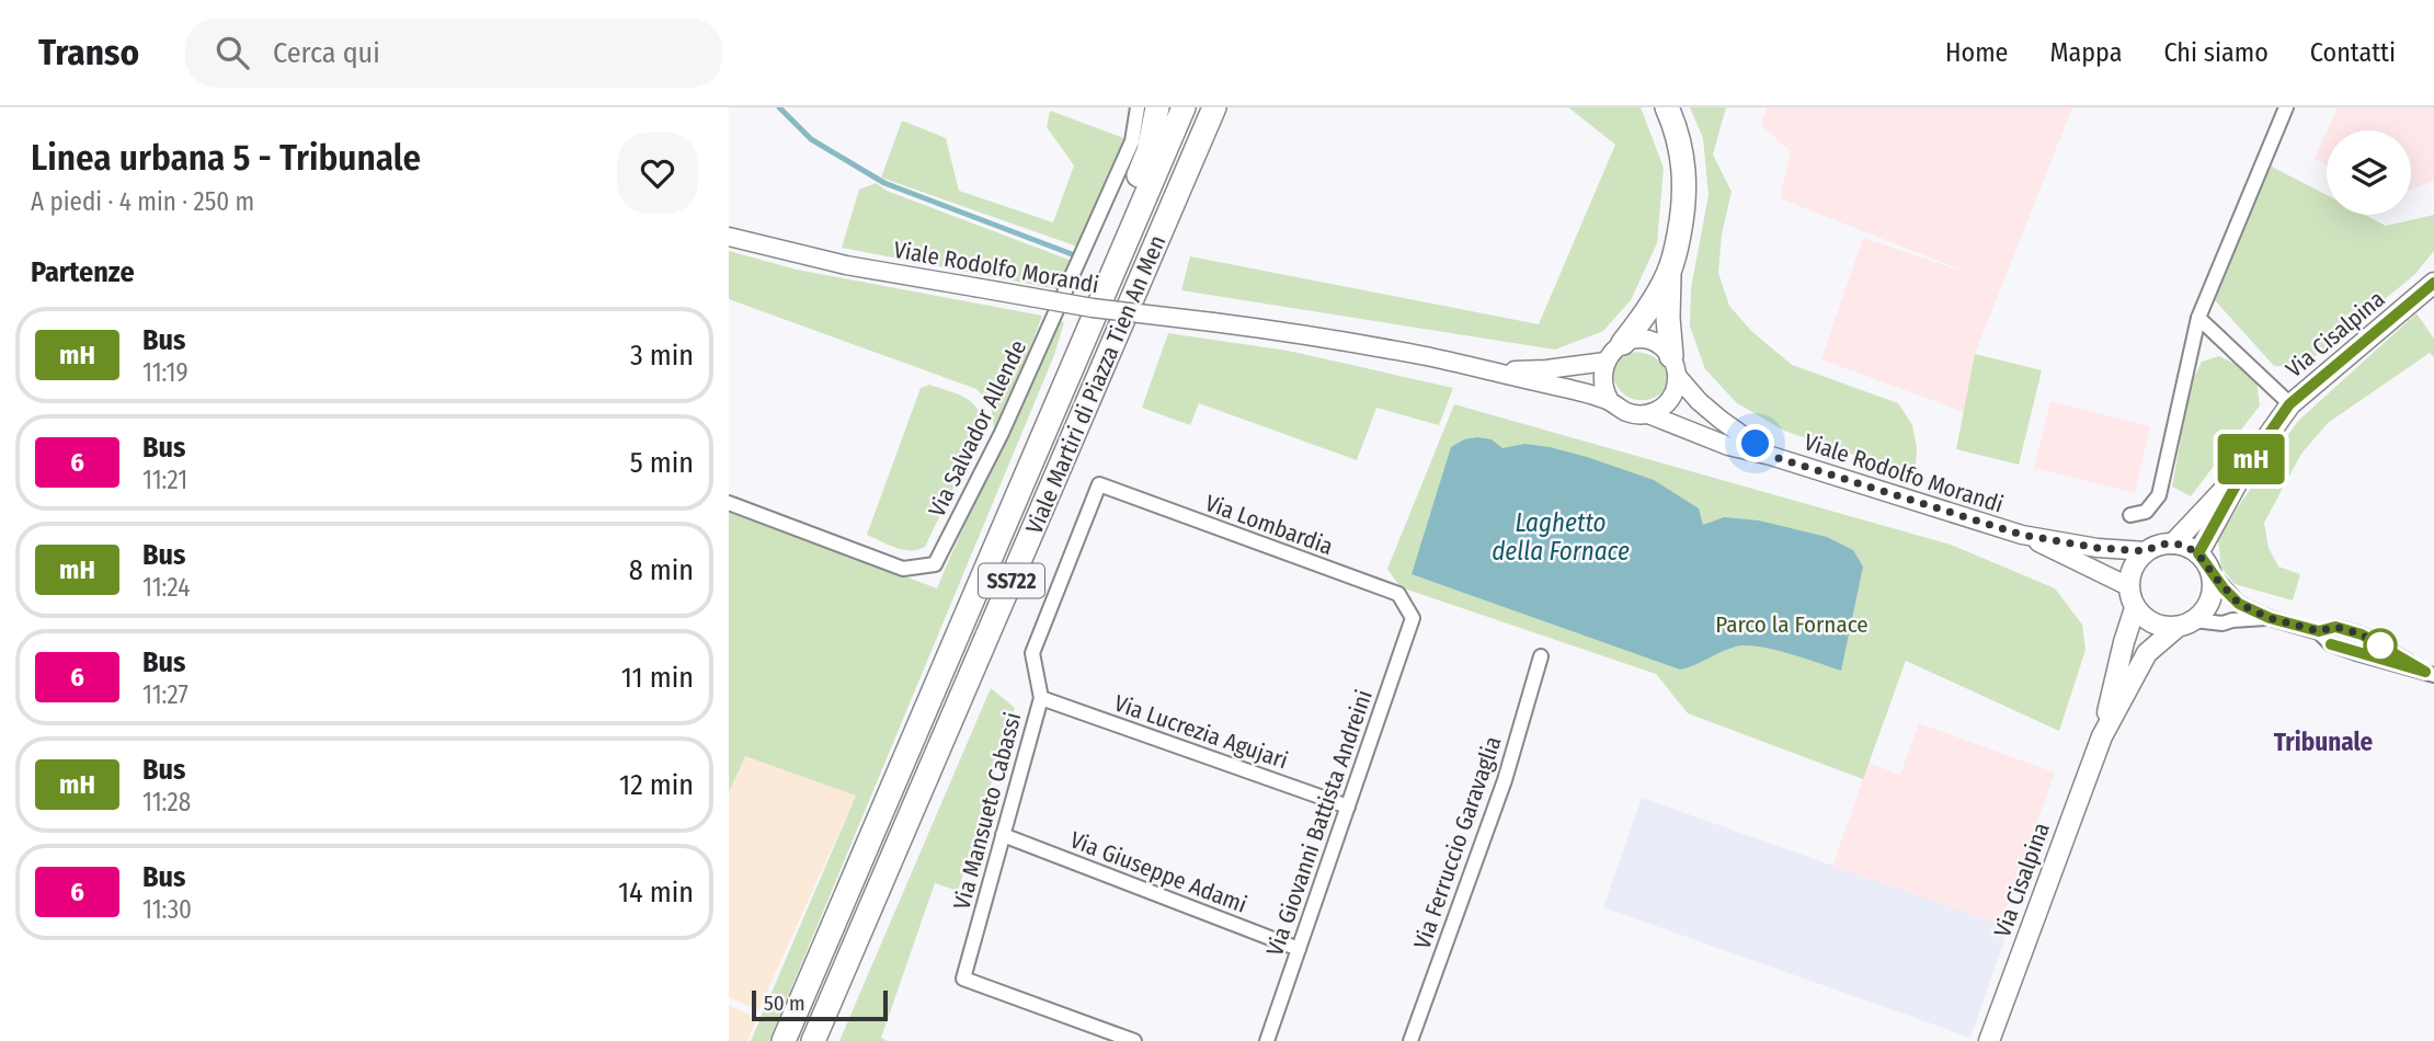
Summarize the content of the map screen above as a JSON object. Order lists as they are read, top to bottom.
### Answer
{
  "streets": {
    "highway": ["Viale Martiri di Piazza Tien An Men", "SS722"],
    "main road": ["Via Cisalpina"],
    "street": [
      "Viale Rodolfo Morandi",
      "Via Salvador Allende",
      "Via Lombardia",
      "Via Lucrezia Agujari",
      "Via Mansueto Cabassi",
      "Via Giovanni Battista Andreini",
      "Via Ferruccio Garavaglia",
      "Via Giuseppe Adami"
    ]
  },
  "crossings": [
    ["Viale Rodolfo Morandi", "Via Cisalpina"],
    ["Via Lombardia", "Via Mansueto Cabassi"],
    ["Via Lombardia", "Via Giovanni Battista Andreini"],
    ["Via Lucrezia Agujari", "Via Mansueto Cabassi"],
    ["Via Lucrezia Agujari", "Via Giovanni Battista Andreini"],
    ["Via Mansueto Cabassi", "Via Giuseppe Adami"],
    ["Via Giovanni Battista Andreini", "Via Giuseppe Adami"]
  ],
  "districts": ["Tribunale"],
  "water": ["Laghetto della Fornace"],
  "parks": ["Parco la Fornace"],
  "lines": ["bus line mH"],
  "scale_bar": "50 m",
  "page": {
    "header": "Transo",
    "search": "Cerca qui",
    "nav": [
      "Home",
      "Mappa",
      "Chi siamo",
      "Contatti"
    ],
    "heading": [
      ["Linea urbana 5 - Tribunale", "A piedi · 4 min · 250 m"],
      "Partenze"
    ],
    "on_map": "mH",
    "list": [
      {
        "mark": "mH",
        "name": "Bus",
        "note": "11:19",
        "value": "3 min"
      },
      {
        "mark": "6",
        "name": "Bus",
        "note": "11:21",
        "value": "5 min"
      },
      {
        "mark": "mH",
        "name": "Bus",
        "note": "11:24",
        "value": "8 min"
      },
      {
        "mark": "6",
        "name": "Bus",
        "note": "11:27",
        "value": "11 min"
      },
      {
        "mark": "mH",
        "name": "Bus",
        "note": "11:28",
        "value": "12 min"
      },
      {
        "mark": "6",
        "name": "Bus",
        "note": "11:30",
        "value": "14 min"
      }
    ],
    "scale": "50 m"
  }
}
